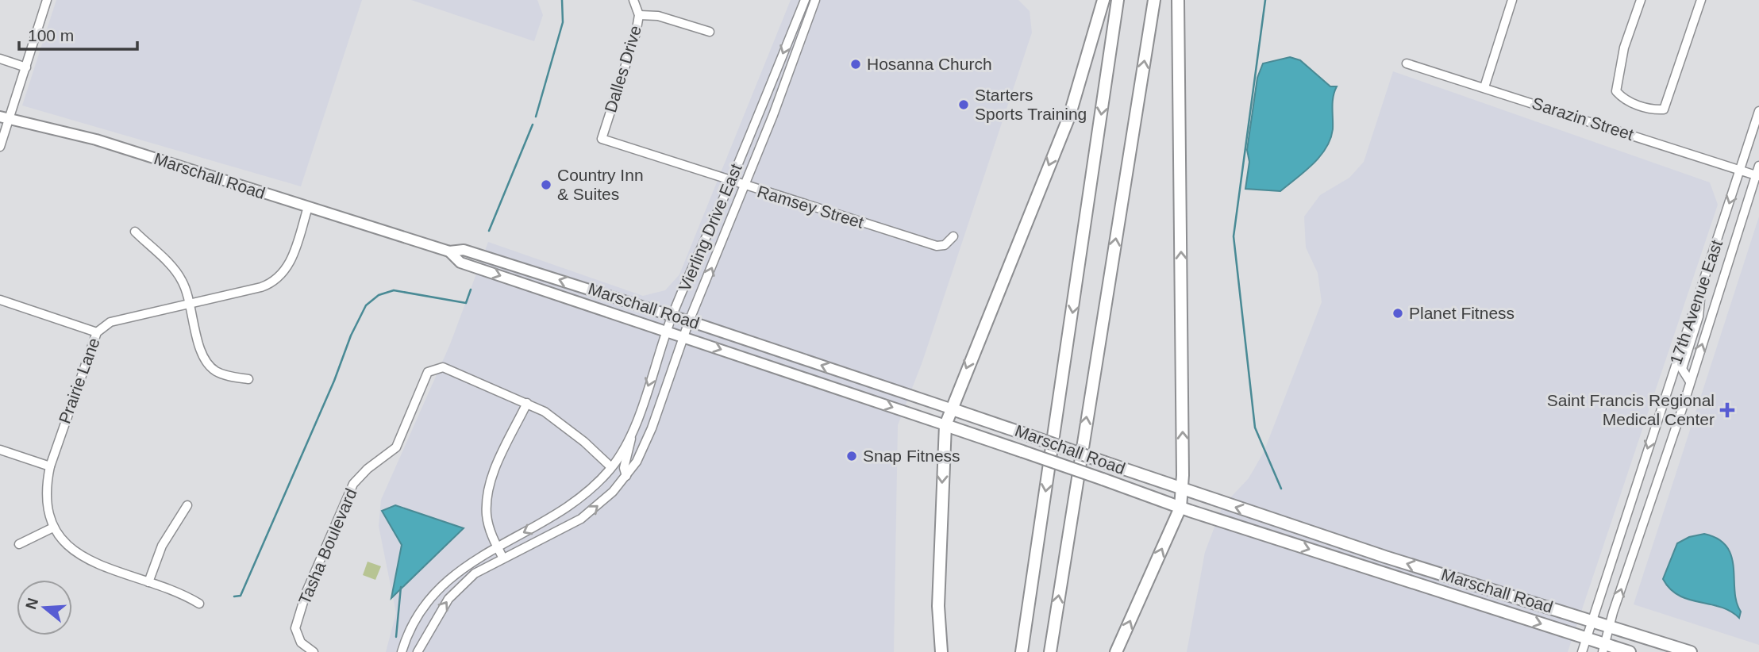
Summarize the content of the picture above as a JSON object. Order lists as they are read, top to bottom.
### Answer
{
  "streets": {
    "highway": ["Marschall Road"],
    "street": [
      "Dalles Drive",
      "Sarazin Street",
      "Ramsey Street",
      "Vierling Drive East",
      "17th Avenue East",
      "Prairie Lane",
      "Tasha Boulevard"
    ]
  },
  "crossings": [
    ["Dalles Drive", "Ramsey Street"],
    ["Sarazin Street", "17th Avenue East"],
    ["Marschall Road", "Vierling Drive East"],
    ["Marschall Road", "17th Avenue East"],
    ["Marschall Road", "Prairie Lane"],
    ["Ramsey Street", "Vierling Drive East"],
    ["Vierling Drive East", "Tasha Boulevard"]
  ],
  "places": {
    "other": [
      "Hosanna Church",
      "Starters Sports Training",
      "Country Inn & Suites",
      "Planet Fitness",
      "Snap Fitness"
    ],
    "health": ["Saint Francis Regional Medical Center"]
  },
  "scale_bar": "100 m",
  "north": "left"
}
